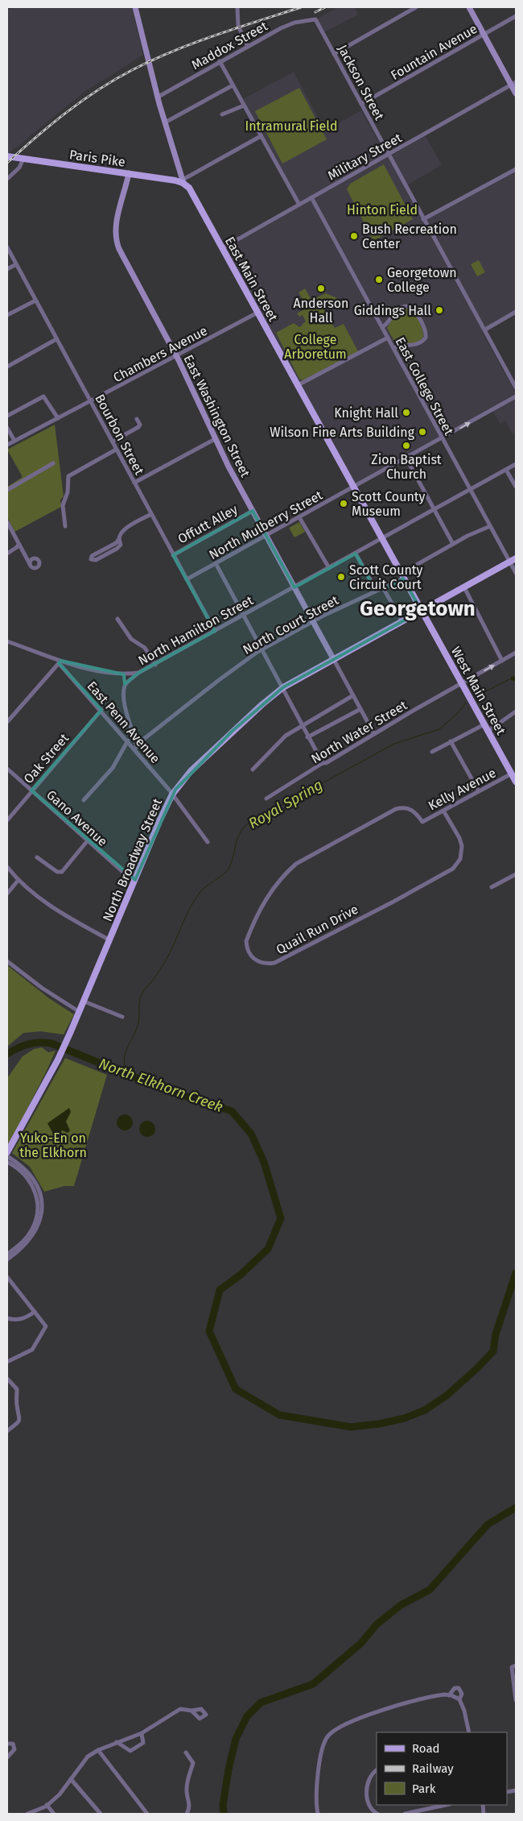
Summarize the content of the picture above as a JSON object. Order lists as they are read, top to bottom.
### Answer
{
  "streets": {
    "main road": [
      "Paris Pike",
      "East Main Street",
      "West Main Street",
      "North Broadway Street"
    ],
    "street": [
      "Maddox Street",
      "Fountain Avenue",
      "Jackson Street",
      "Military Street",
      "Chambers Avenue",
      "East College Street",
      "East Washington Street",
      "Bourbon Street",
      "Offutt Alley",
      "North Mulberry Street",
      "North Court Street",
      "North Hamilton Street",
      "East Penn Avenue",
      "North Water Street",
      "Oak Street",
      "Kelly Avenue",
      "Gano Avenue",
      "Quail Run Drive"
    ]
  },
  "crossings": [
    ["Maddox Street", "Jackson Street"],
    ["Maddox Street", "East Main Street"],
    ["Fountain Avenue", "Jackson Street"],
    ["Jackson Street", "Military Street"],
    ["Military Street", "East Main Street"],
    ["Military Street", "East College Street"],
    ["Paris Pike", "East Main Street"],
    ["Paris Pike", "East Washington Street"],
    ["East Main Street", "Chambers Avenue"],
    ["East Main Street", "North Mulberry Street"],
    ["East Main Street", "North Court Street"],
    ["East Main Street", "North Hamilton Street"],
    ["East Main Street", "West Main Street"],
    ["East Main Street", "North Broadway Street"],
    ["Chambers Avenue", "East Washington Street"],
    ["Chambers Avenue", "Bourbon Street"],
    ["East College Street", "North Mulberry Street"],
    ["East College Street", "North Court Street"],
    ["East College Street", "North Hamilton Street"],
    ["East College Street", "North Broadway Street"],
    ["East Washington Street", "Offutt Alley"],
    ["East Washington Street", "North Mulberry Street"],
    ["East Washington Street", "North Court Street"],
    ["East Washington Street", "North Hamilton Street"],
    ["East Washington Street", "North Broadway Street"],
    ["Bourbon Street", "Offutt Alley"],
    ["Bourbon Street", "North Mulberry Street"],
    ["Bourbon Street", "North Hamilton Street"],
    ["North Hamilton Street", "East Penn Avenue"],
    ["West Main Street", "North Water Street"],
    ["West Main Street", "Kelly Avenue"],
    ["West Main Street", "North Broadway Street"],
    ["East Penn Avenue", "Oak Street"],
    ["East Penn Avenue", "North Broadway Street"],
    ["Oak Street", "Gano Avenue"],
    ["Kelly Avenue", "Quail Run Drive"],
    ["Gano Avenue", "North Broadway Street"]
  ],
  "districts": ["Georgetown"],
  "water": ["Royal Spring", "North Elkhorn Creek"],
  "parks": [
    "Intramural Field",
    "Hinton Field",
    "College Arboretum",
    "Yuko-En on the Elkhorn"
  ],
  "places": [
    "Bush Recreation Center",
    "Georgetown College",
    "Anderson Hall",
    "Giddings Hall",
    "Knight Hall",
    "Wilson Fine Arts Building",
    "Zion Baptist Church",
    "Scott County Museum",
    "Scott County Circuit Court"
  ],
  "legend": ["Road", "Railway", "Park"]
}
